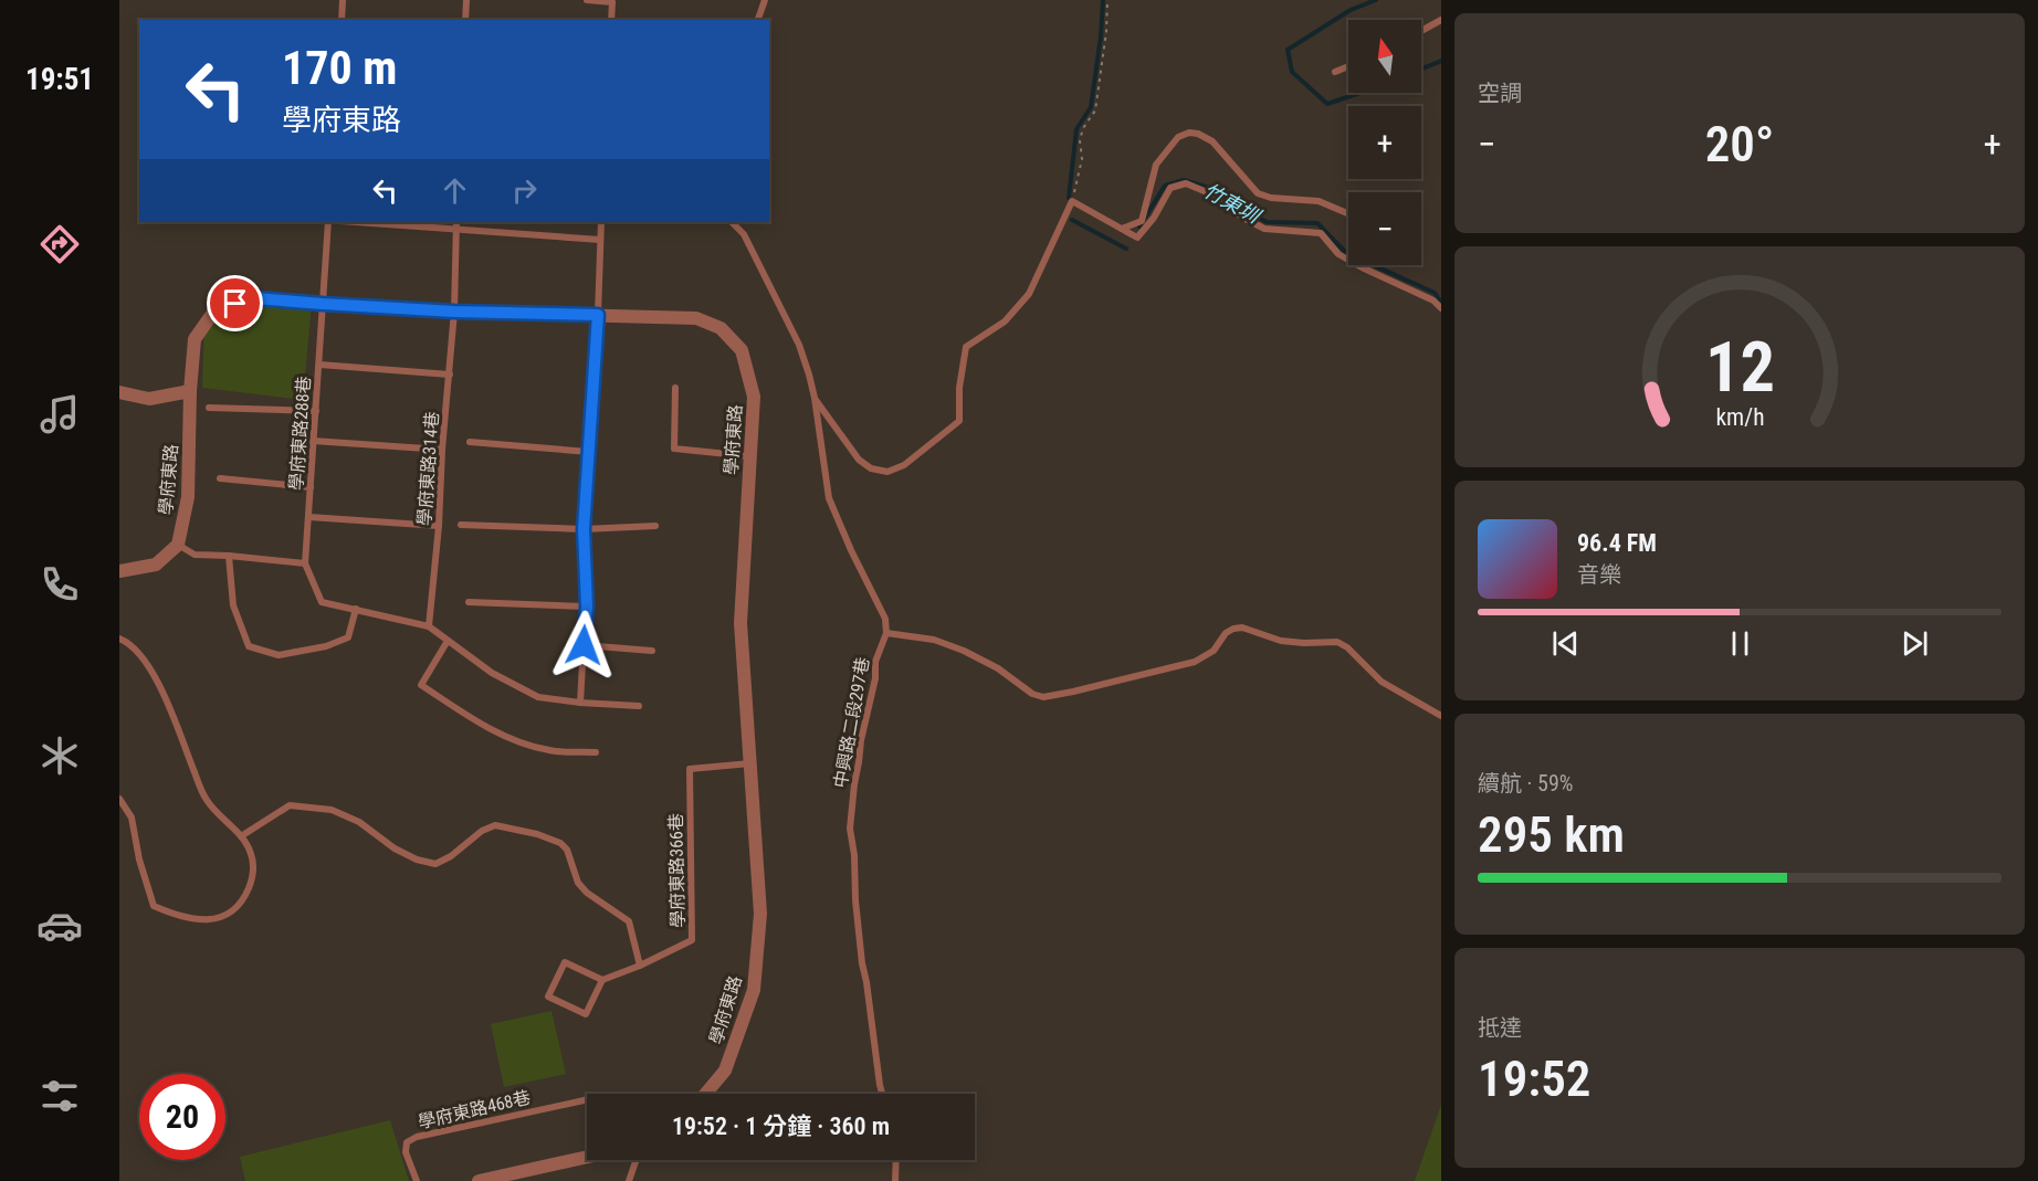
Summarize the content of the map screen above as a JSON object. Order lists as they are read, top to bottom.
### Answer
{
  "streets": {
    "street": ["學府東路"],
    "lane": [
      "學府東路288巷",
      "學府東路314巷",
      "中興路二段297巷",
      "學府東路366巷",
      "學府東路468巷"
    ]
  },
  "crossings": [
    ["學府東路288巷", "學府東路"],
    ["學府東路", "學府東路314巷"],
    ["學府東路", "學府東路366巷"]
  ],
  "water": ["竹東圳"],
  "north": "top",
  "page": {
    "tabs": "19:51",
    "tile": [
      "空調",
      ["續航 · 59%", "295 km"],
      ["抵達", "19:52"]
    ],
    "map_buttons": ["+", "−"],
    "turn": ["170 m", "學府東路"],
    "heat": ["−", "20°", "+"],
    "song": ["96.4 FM", "音樂"],
    "limit": "20",
    "trip": "19:52 · 1 分鐘 · 360 m",
    "gauge": ["12", "km/h"]
  }
}
